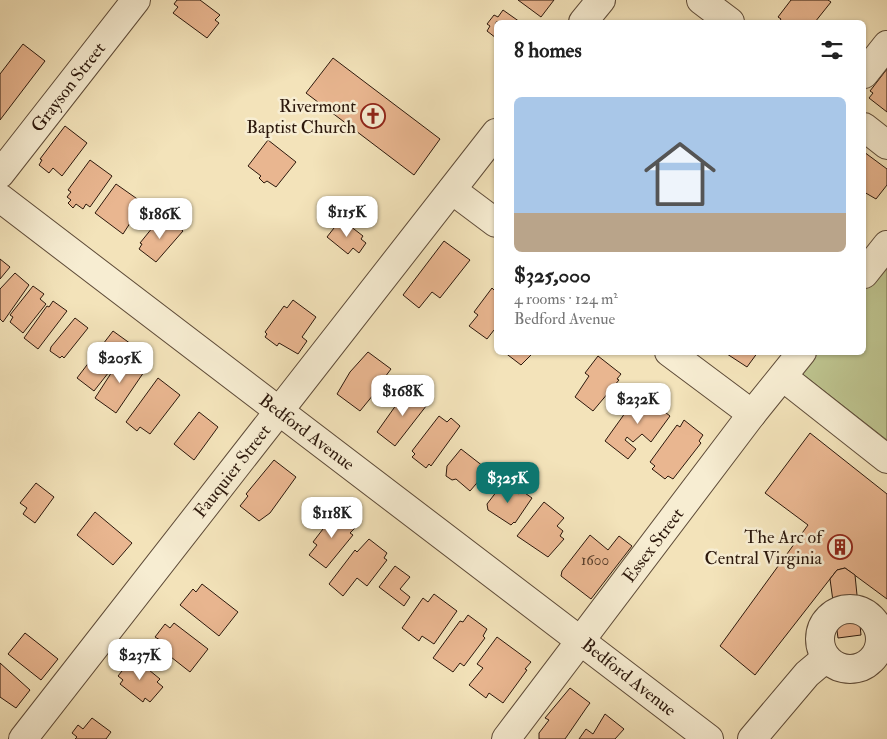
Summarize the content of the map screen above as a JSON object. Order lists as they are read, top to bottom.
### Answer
{
  "streets": {
    "street": [
      "Grayson Street",
      "Bedford Avenue",
      "Fauquier Street",
      "Essex Street"
    ]
  },
  "crossings": [
    ["Bedford Avenue", "Fauquier Street"],
    ["Bedford Avenue", "Essex Street"]
  ],
  "places": {
    "church": ["Rivermont Baptist Church"],
    "building": ["The Arc of Central Virginia"]
  },
  "house_numbers": ["1600"],
  "page": {
    "heading": "8 homes",
    "list": [
      {
        "name": "$325,000",
        "note": "4 rooms · 124 m² · Bedford Avenue"
      }
    ],
    "price": [
      "$115K",
      "$186K",
      "$205K",
      "$168K",
      "$232K",
      "$325K",
      "$118K",
      "$237K"
    ]
  }
}
